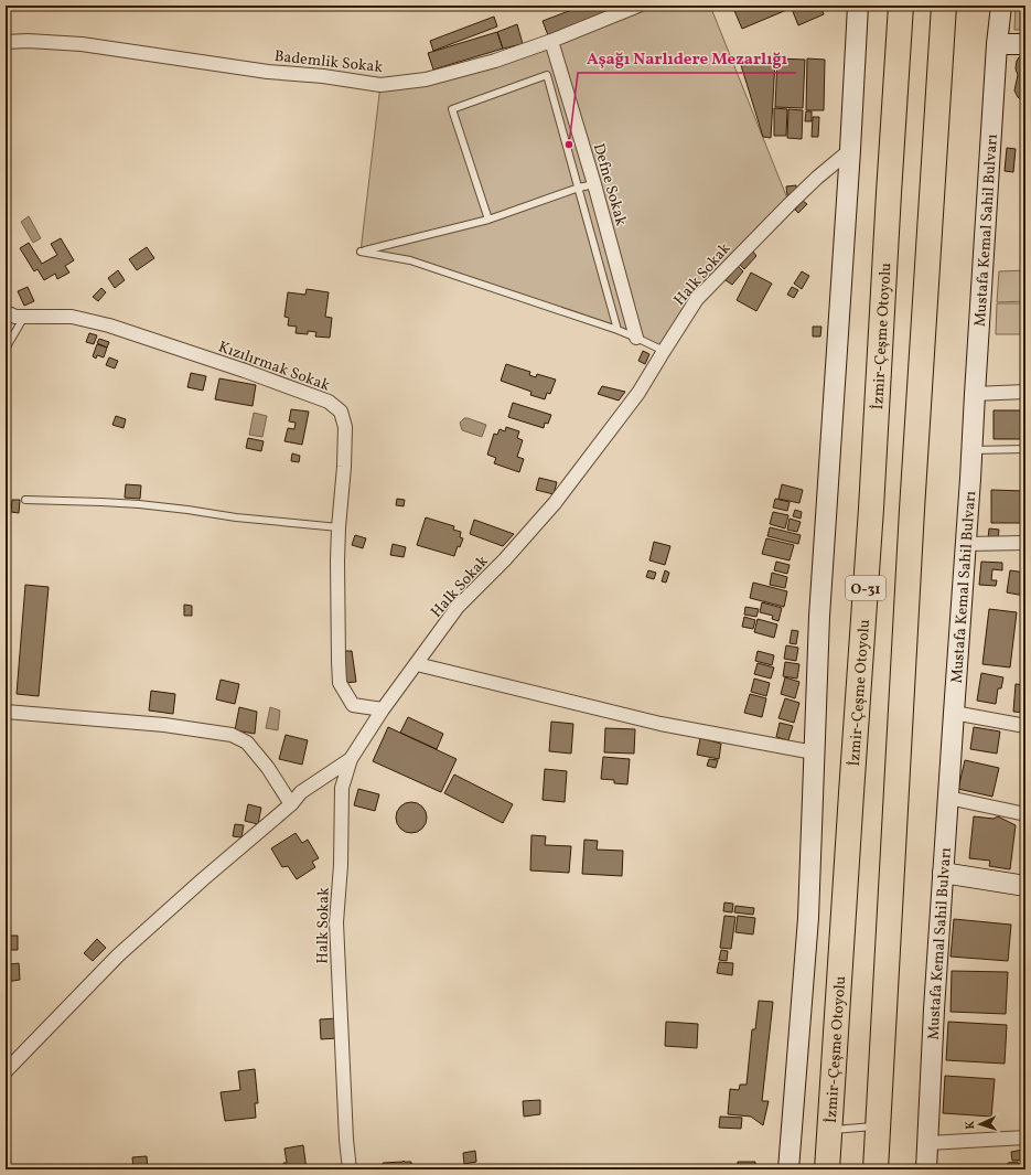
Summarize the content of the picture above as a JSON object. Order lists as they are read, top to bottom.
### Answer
{
  "streets": {
    "highway": ["İzmir-Çeşme Otoyolu", "O-31"],
    "street": [
      "Bademlik Sokak",
      "Defne Sokak",
      "Mustafa Kemal Sahil Bulvarı",
      "Halk Sokak",
      "Kızılırmak Sokak"
    ]
  },
  "crossings": [
    ["Bademlik Sokak", "Defne Sokak"],
    ["Halk Sokak", "Kızılırmak Sokak"]
  ],
  "places": ["Aşağı Narlıdere Mezarlığı"],
  "north": "left"
}
